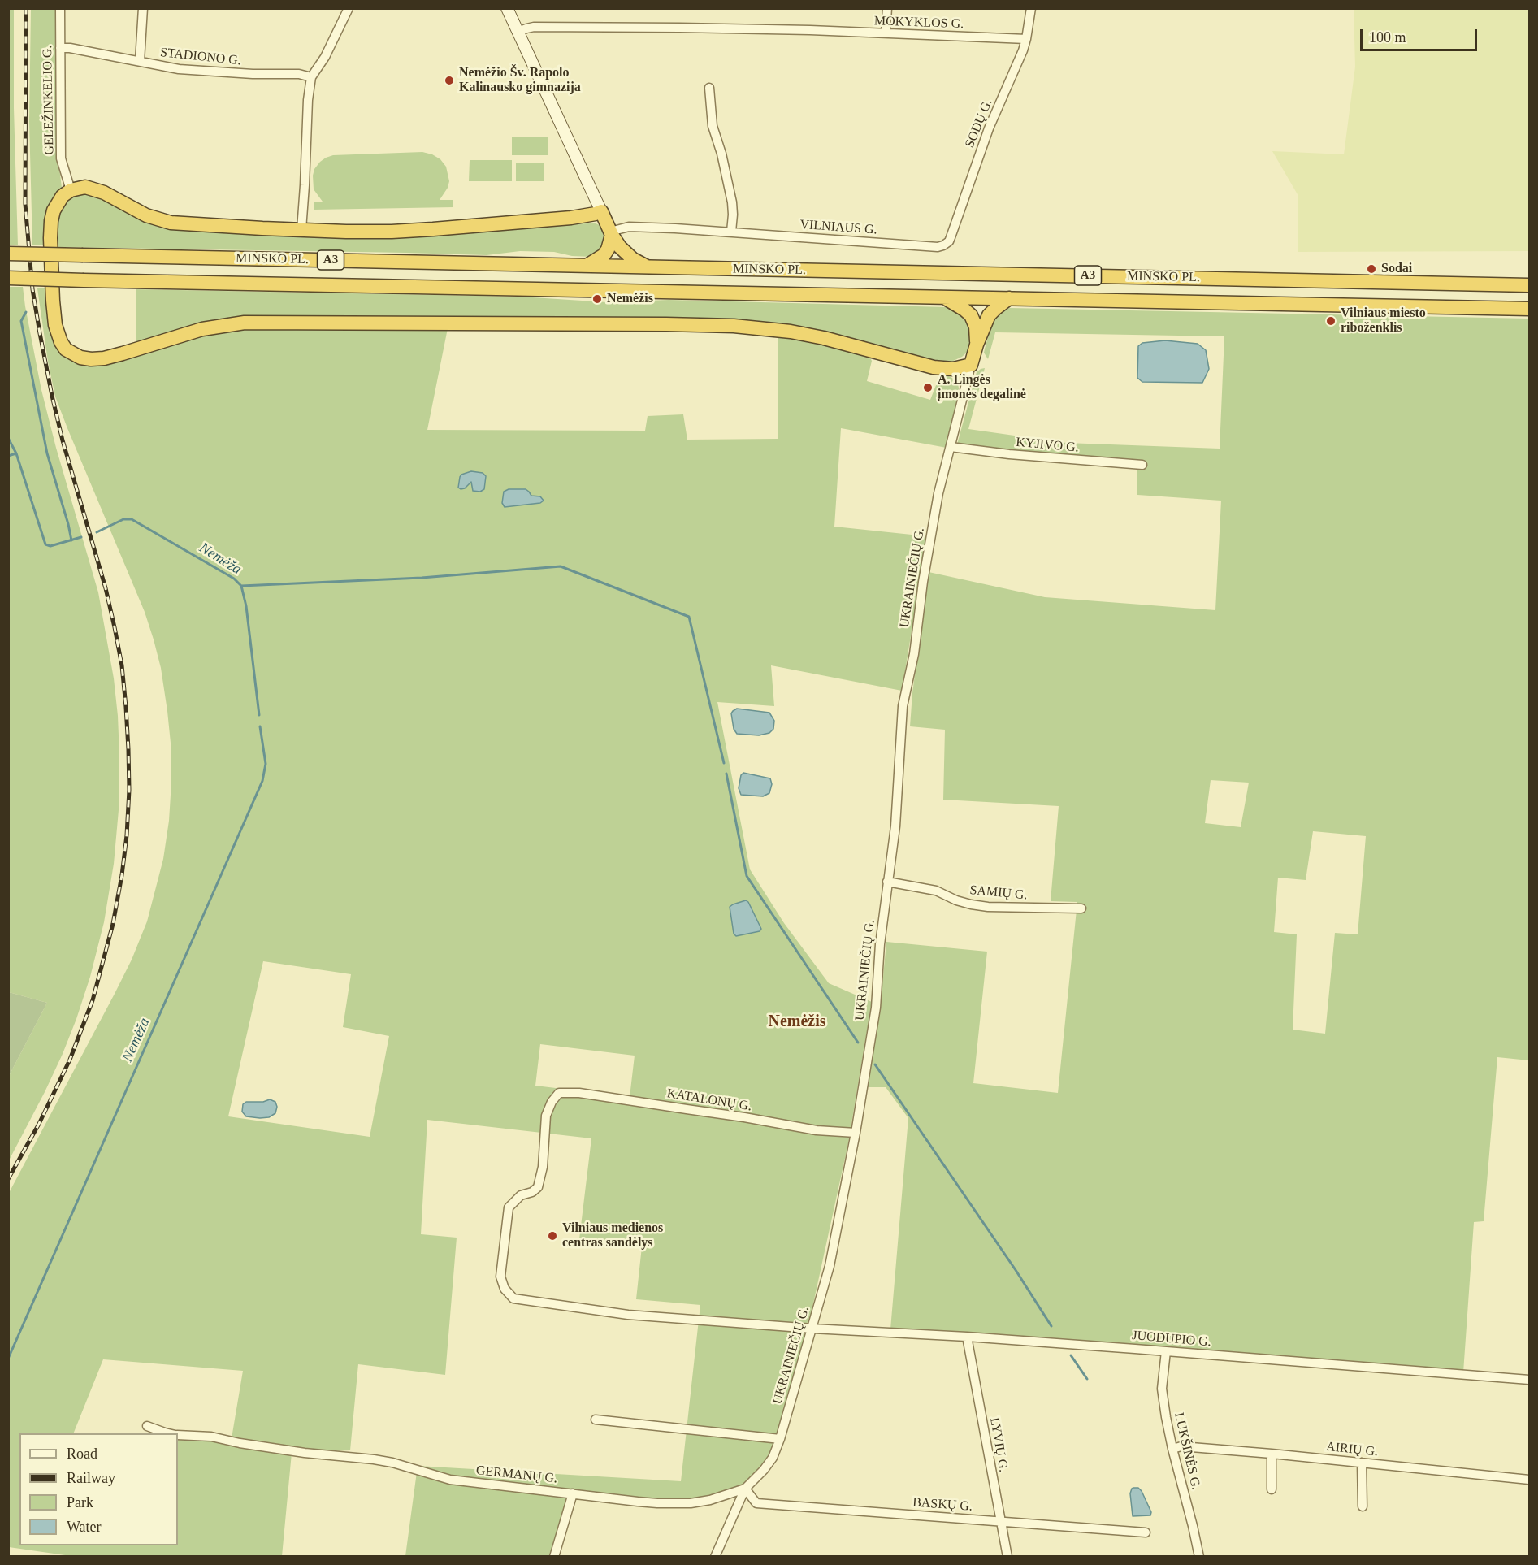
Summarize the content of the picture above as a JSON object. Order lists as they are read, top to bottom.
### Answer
{
  "streets": {
    "highway": ["MINSKO PL.", "A3"],
    "street": [
      "MOKYKLOS G.",
      "STADIONO G.",
      "GELEŽINKELIO G.",
      "SODŲ G.",
      "VILNIAUS G.",
      "KYJIVO G.",
      "UKRAINIEČIŲ G.",
      "SAMIŲ G.",
      "KATALONŲ G.",
      "JUODUPIO G.",
      "LYVIŲ G.",
      "AIRIŲ G.",
      "LUKŠINĖS G.",
      "GERMANŲ G.",
      "BASKŲ G."
    ]
  },
  "crossings": [
    ["MOKYKLOS G.", "SODŲ G."],
    ["SODŲ G.", "VILNIAUS G."],
    ["KYJIVO G.", "UKRAINIEČIŲ G."],
    ["UKRAINIEČIŲ G.", "SAMIŲ G."],
    ["UKRAINIEČIŲ G.", "KATALONŲ G."],
    ["UKRAINIEČIŲ G.", "JUODUPIO G."],
    ["UKRAINIEČIŲ G.", "GERMANŲ G."],
    ["UKRAINIEČIŲ G.", "BASKŲ G."],
    ["KATALONŲ G.", "JUODUPIO G."],
    ["JUODUPIO G.", "LYVIŲ G."],
    ["JUODUPIO G.", "LUKŠINĖS G."],
    ["LYVIŲ G.", "BASKŲ G."],
    ["AIRIŲ G.", "LUKŠINĖS G."],
    ["GERMANŲ G.", "BASKŲ G."]
  ],
  "districts": ["Nemėžis"],
  "water": ["Nemėža"],
  "places": [
    "Nemėžio Šv. Rapolo Kalinausko gimnazija",
    "Sodai",
    "Nemėžis",
    "Vilniaus miesto riboženklis",
    "A. Lingės įmonės degalinė",
    "Vilniaus medienos centras sandėlys"
  ],
  "legend": [
    "Road",
    "Railway",
    "Park",
    "Water"
  ],
  "scale_bar": "100 m"
}
